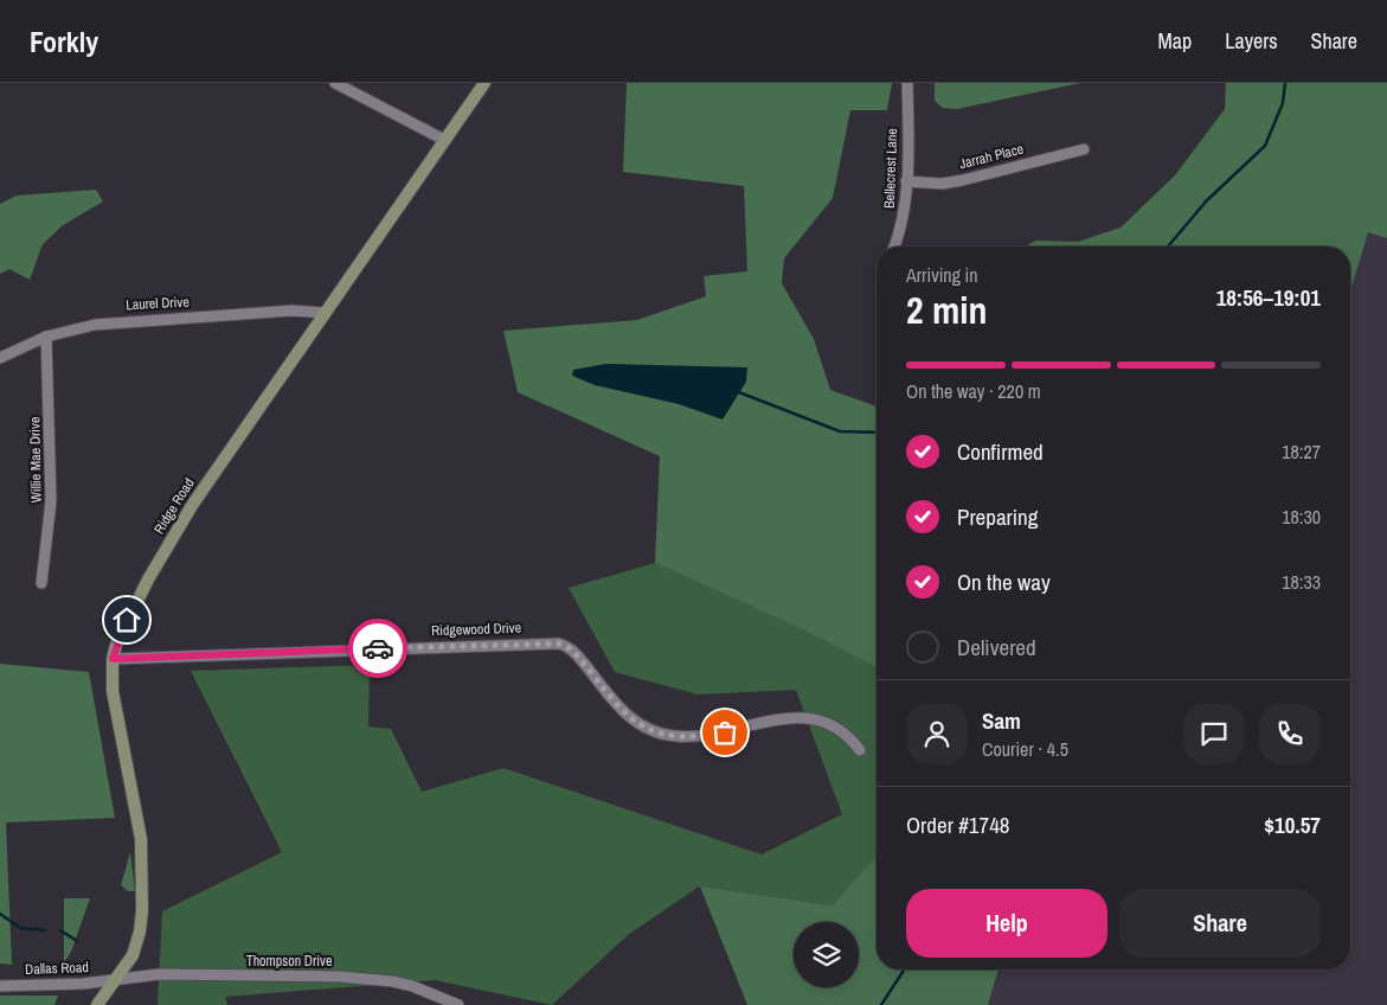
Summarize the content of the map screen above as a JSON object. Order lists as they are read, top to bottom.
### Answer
{
  "streets": {
    "street": [
      "Jarrah Place",
      "Bellecrest Lane",
      "Laurel Drive",
      "Willie Mae Drive",
      "Ridge Road",
      "Ridgewood Drive",
      "Thompson Drive",
      "Dallas Road"
    ]
  },
  "crossings": [
    ["Jarrah Place", "Bellecrest Lane"],
    ["Laurel Drive", "Willie Mae Drive"],
    ["Laurel Drive", "Ridge Road"],
    ["Ridge Road", "Ridgewood Drive"],
    ["Ridge Road", "Thompson Drive"],
    ["Ridge Road", "Dallas Road"],
    ["Thompson Drive", "Dallas Road"]
  ],
  "page": {
    "header": "Forkly",
    "nav": ["Map", "Layers", "Share"],
    "heading": ["2 min", "Arriving in", "18:56–19:01"],
    "panel": [
      "Sam",
      "Courier · 4.5",
      "Order #1748",
      "$10.57"
    ],
    "bar": "On the way · 220 m",
    "list": [
      ["Confirmed", "18:27"],
      ["Preparing", "18:30"],
      ["On the way", "18:33"],
      "Delivered"
    ],
    "buttons": ["Help", "Share"]
  }
}
